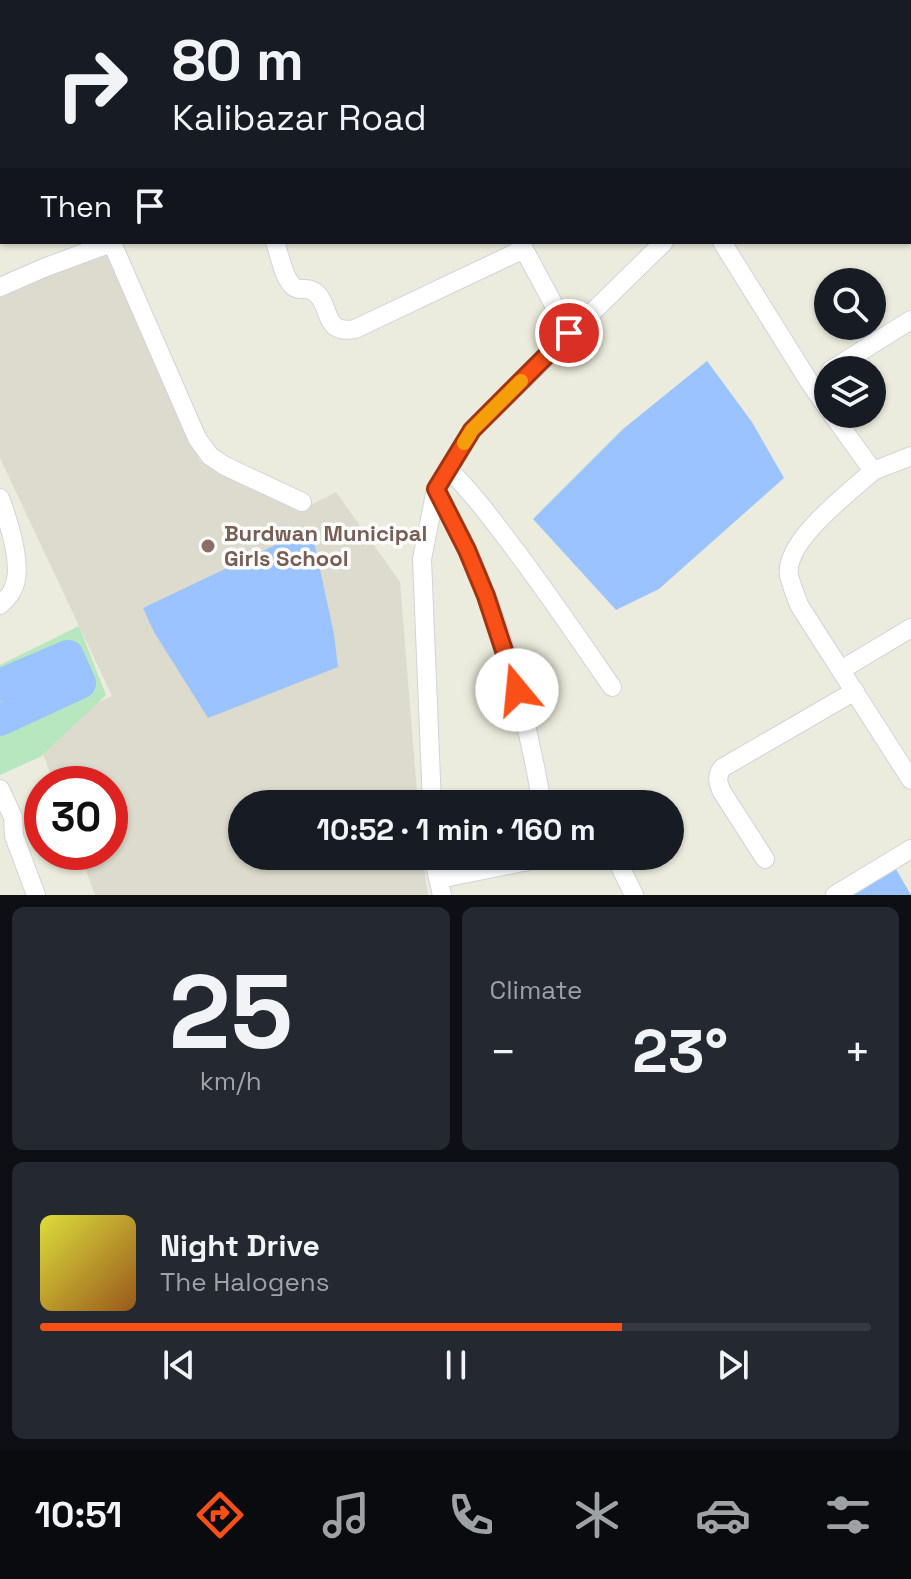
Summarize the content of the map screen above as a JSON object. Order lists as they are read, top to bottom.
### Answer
{
  "places": ["Burdwan Municipal Girls School"],
  "page": {
    "turn": ["80 m", "Kalibazar Road"],
    "then": "Then",
    "limit": "30",
    "trip": "10:52 · 1 min · 160 m",
    "tile": [
      ["25", "km/h"],
      "Climate"
    ],
    "heat": ["−", "23°", "+"],
    "song": ["Night Drive", "The Halogens"],
    "tabs": "10:51"
  }
}
